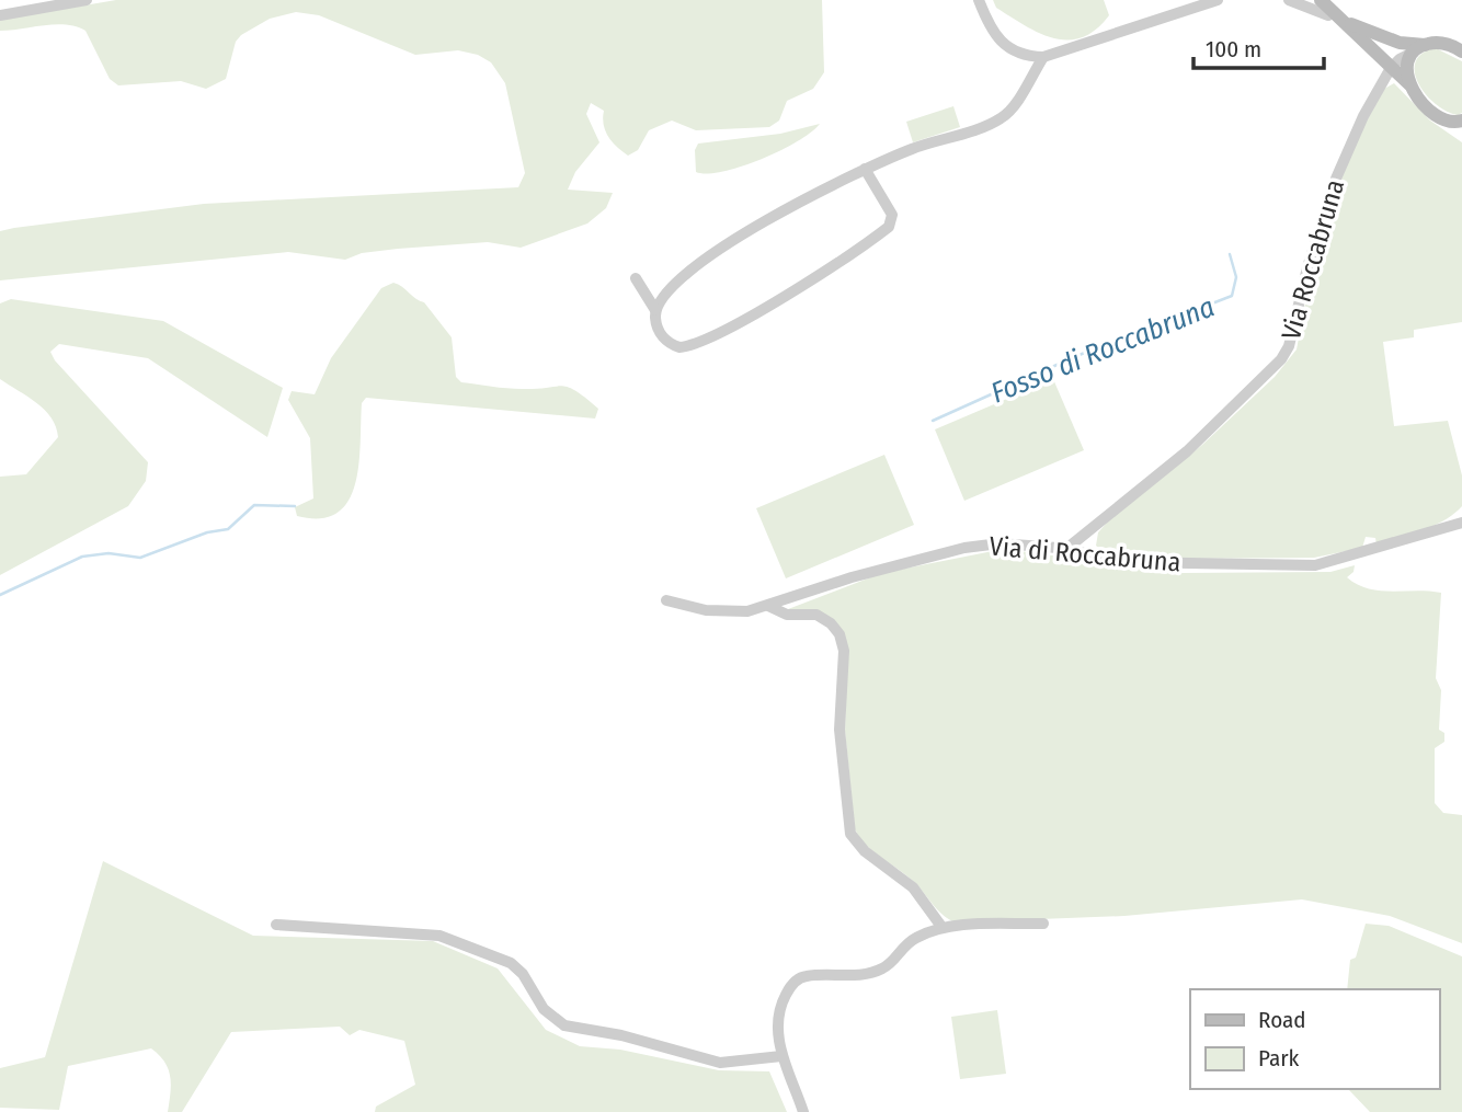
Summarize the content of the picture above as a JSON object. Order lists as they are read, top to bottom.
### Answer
{
  "streets": {
    "street": ["Via Roccabruna", "Via di Roccabruna"]
  },
  "crossings": [
    ["Via Roccabruna", "Via di Roccabruna"]
  ],
  "water": ["Fosso di Roccabruna"],
  "legend": ["Road", "Park"],
  "scale_bar": "100 m"
}
